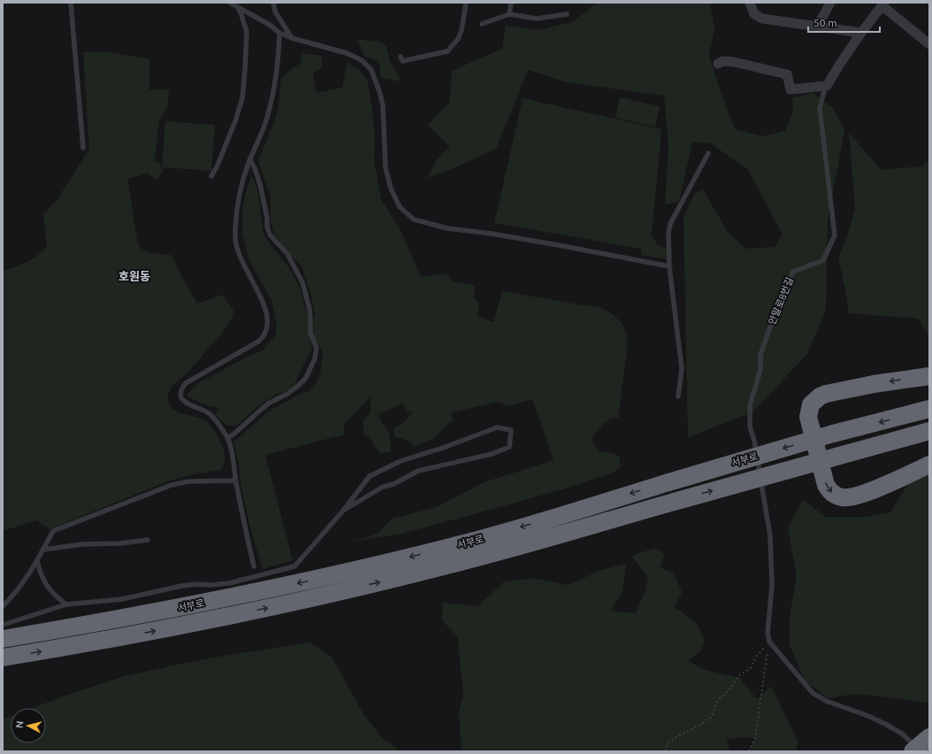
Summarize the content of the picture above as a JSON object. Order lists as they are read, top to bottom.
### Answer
{
  "streets": {
    "highway": ["서부로"],
    "street": ["안말로8번길"]
  },
  "districts": ["호원동"],
  "scale_bar": "50 m",
  "north": "left"
}
